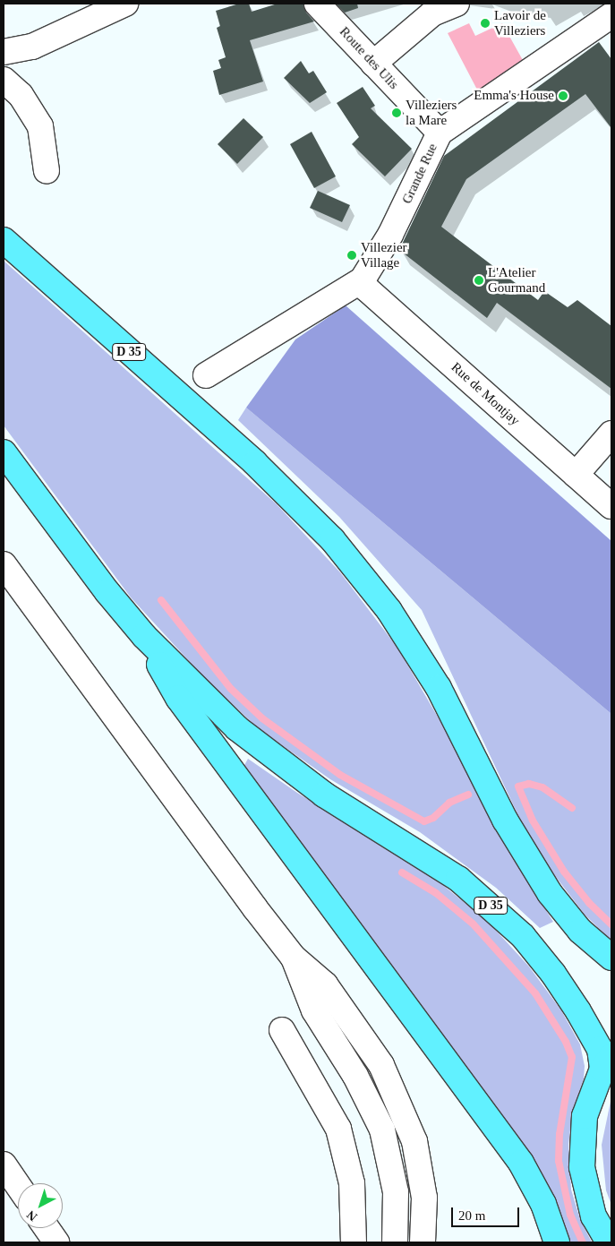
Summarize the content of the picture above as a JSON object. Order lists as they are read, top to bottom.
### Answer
{
  "streets": {
    "main road": ["D 35"],
    "street": ["Route des Ulis", "Grande Rue", "Rue de Montjay"]
  },
  "crossings": [
    ["Route des Ulis", "Grande Rue"],
    ["Grande Rue", "Rue de Montjay"]
  ],
  "places": [
    "Lavoir de Villeziers",
    "Emma's House",
    "Villeziers la Mare",
    "Villezier Village",
    "L'Atelier Gourmand"
  ],
  "scale_bar": "20 m",
  "north": "bottom left"
}
